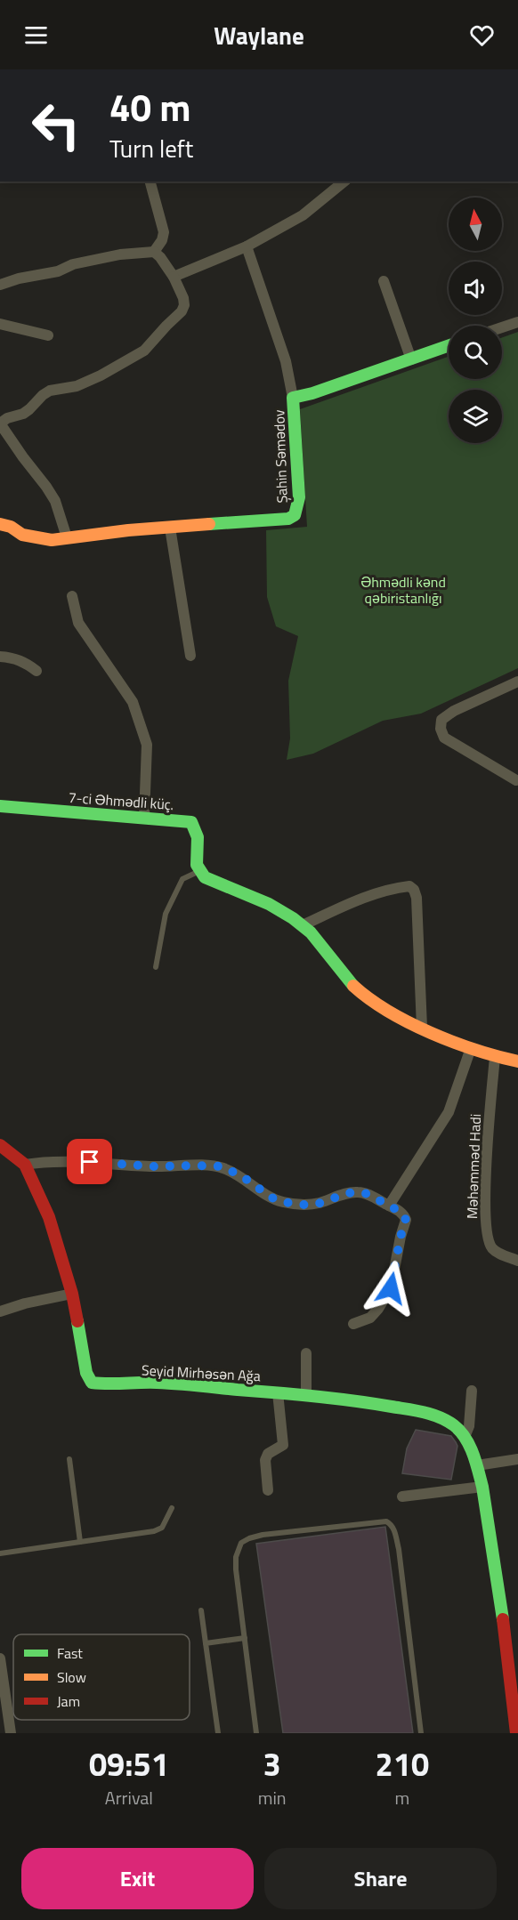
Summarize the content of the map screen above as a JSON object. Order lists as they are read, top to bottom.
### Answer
{
  "streets": {
    "street": [
      "Şahin Səmədov",
      "7-ci Əhmədli küç.",
      "Məhəmməd Hadi",
      "Seyid Mirhəsən Ağa"
    ]
  },
  "parks": ["Əhmədli kənd qəbiristanlığı"],
  "legend": ["Fast", "Slow", "Jam"],
  "north": "top",
  "page": {
    "header": "Waylane",
    "turn": ["40 m", "Turn left"],
    "eta": [
      "09:51",
      "Arrival",
      "3",
      "min",
      "210",
      "m"
    ],
    "buttons": ["Exit", "Share"]
  }
}
